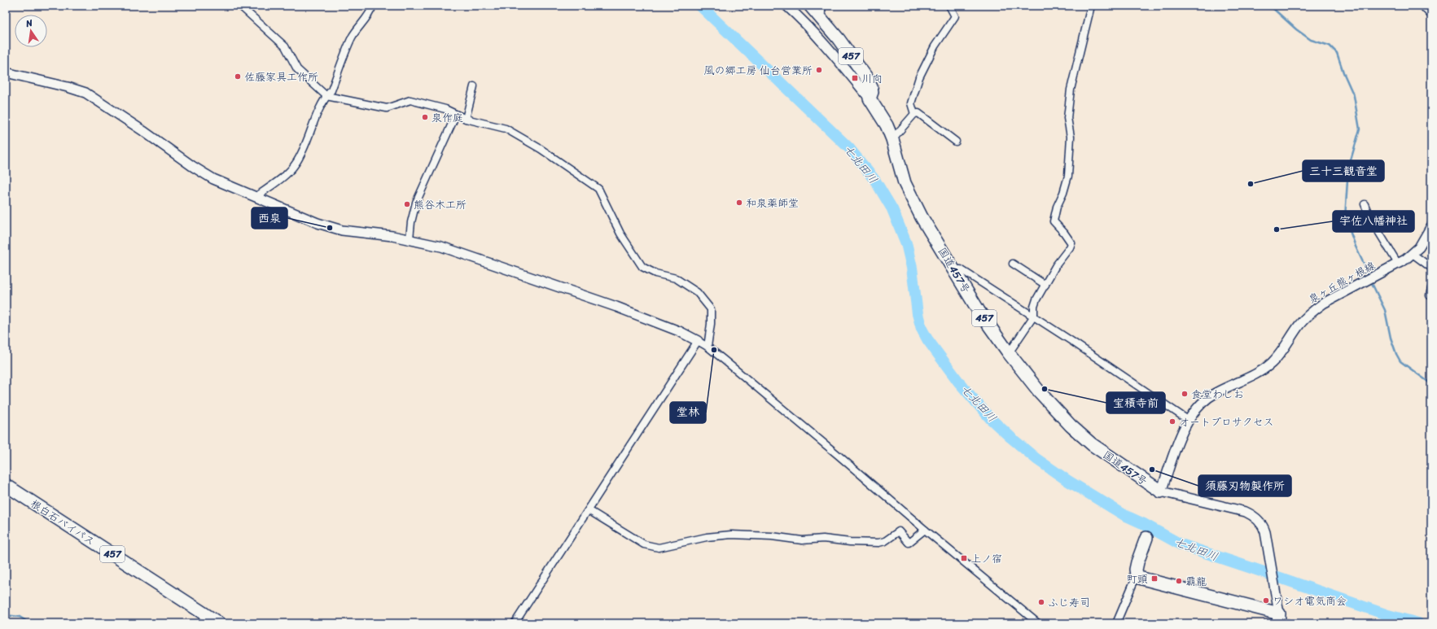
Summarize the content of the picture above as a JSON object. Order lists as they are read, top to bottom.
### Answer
{
  "streets": {
    "highway": ["457", "国道457号", "根白石バイパス"],
    "street": ["泉ヶ丘熊ヶ根線"]
  },
  "crossings": [
    ["457", "国道457号"],
    ["国道457号", "泉ヶ丘熊ヶ根線"]
  ],
  "water": ["七北田川"],
  "places": {
    "other": [
      "風の郷工房 仙台営業所",
      "佐藤家具工作所",
      "泉作庭",
      "三十三観音堂",
      "和泉薬師堂",
      "熊谷木工所",
      "西泉",
      "宇佐八幡神社",
      "堂林",
      "宝積寺前",
      "食堂わしお",
      "オートプロサクセス",
      "須藤刃物製作所",
      "覇龍",
      "ワシオ電気商会",
      "ふじ寿司"
    ],
    "transit": ["川向", "上ノ宿", "町頭"]
  },
  "north": "top"
}
